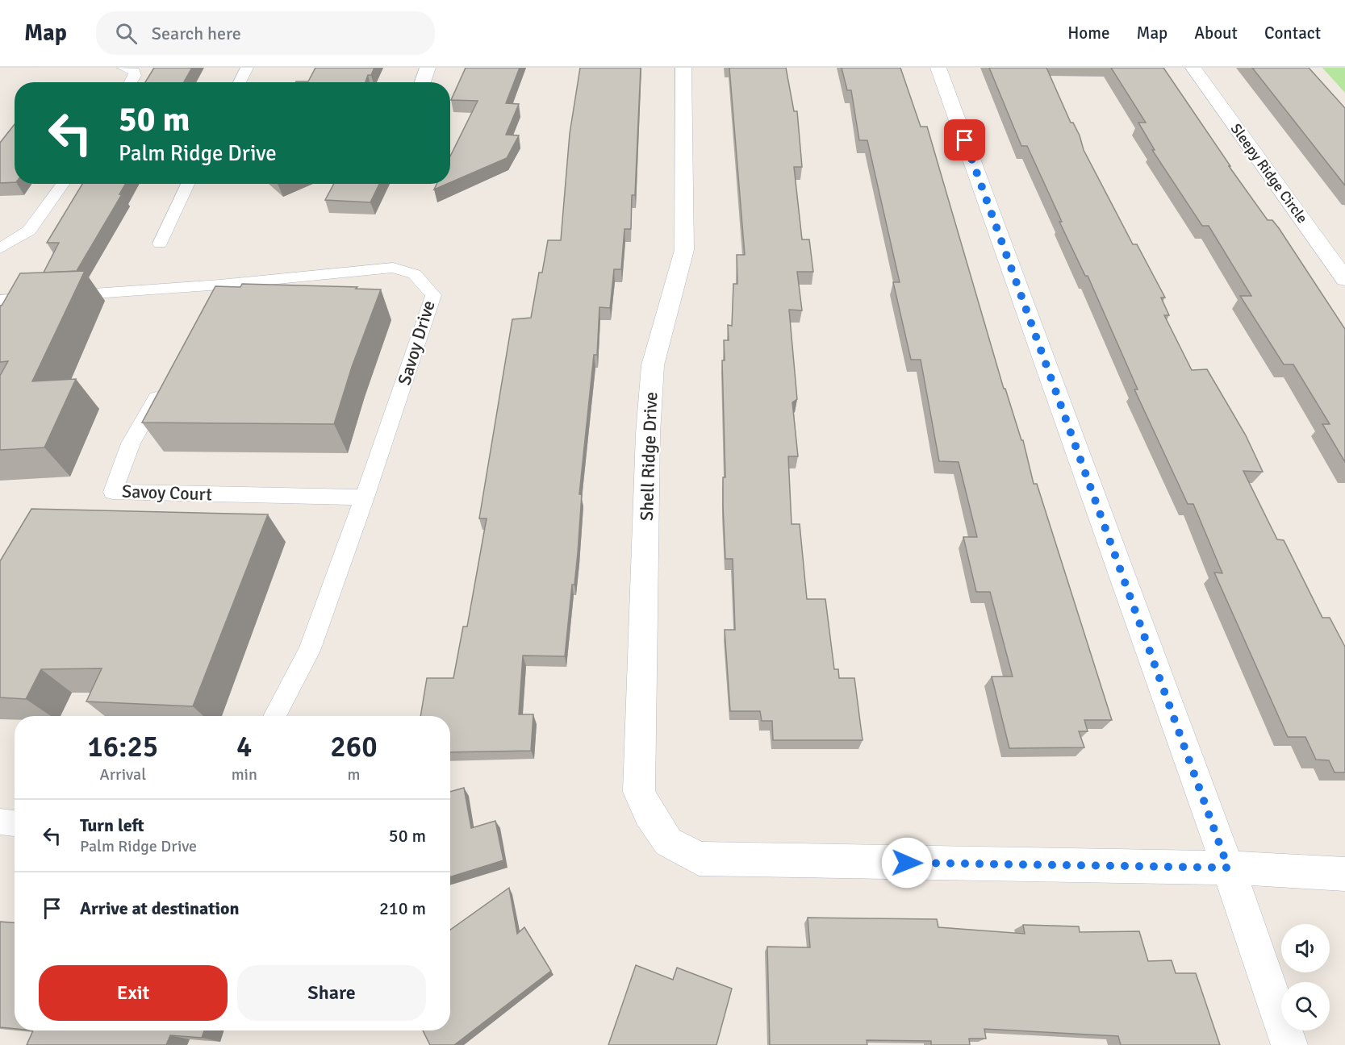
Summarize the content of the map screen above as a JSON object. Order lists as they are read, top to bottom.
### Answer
{
  "streets": {
    "street": ["Sleepy Ridge Circle", "Shell Ridge Drive"],
    "lane": ["Savoy Drive", "Savoy Court"]
  },
  "crossings": [
    ["Savoy Drive", "Savoy Court"]
  ],
  "page": {
    "header": "Map",
    "search": "Search here",
    "nav": [
      "Home",
      "Map",
      "About",
      "Contact"
    ],
    "turn": ["50 m", "Palm Ridge Drive"],
    "eta": [
      "16:25",
      "Arrival",
      "4",
      "min",
      "260",
      "m"
    ],
    "list": [
      {
        "name": "Turn left",
        "note": "Palm Ridge Drive",
        "value": "50 m"
      },
      {
        "name": "Arrive at destination",
        "value": "210 m"
      }
    ],
    "buttons": ["Exit", "Share"]
  }
}
